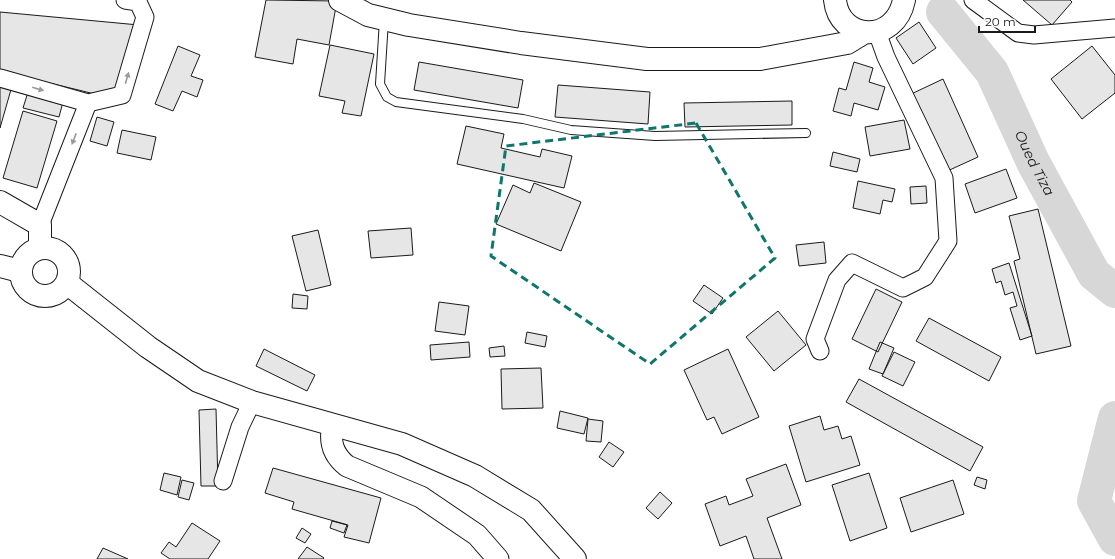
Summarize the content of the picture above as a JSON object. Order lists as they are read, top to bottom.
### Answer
{
  "water": ["Oued Tiza"],
  "scale_bar": "20 m"
}
